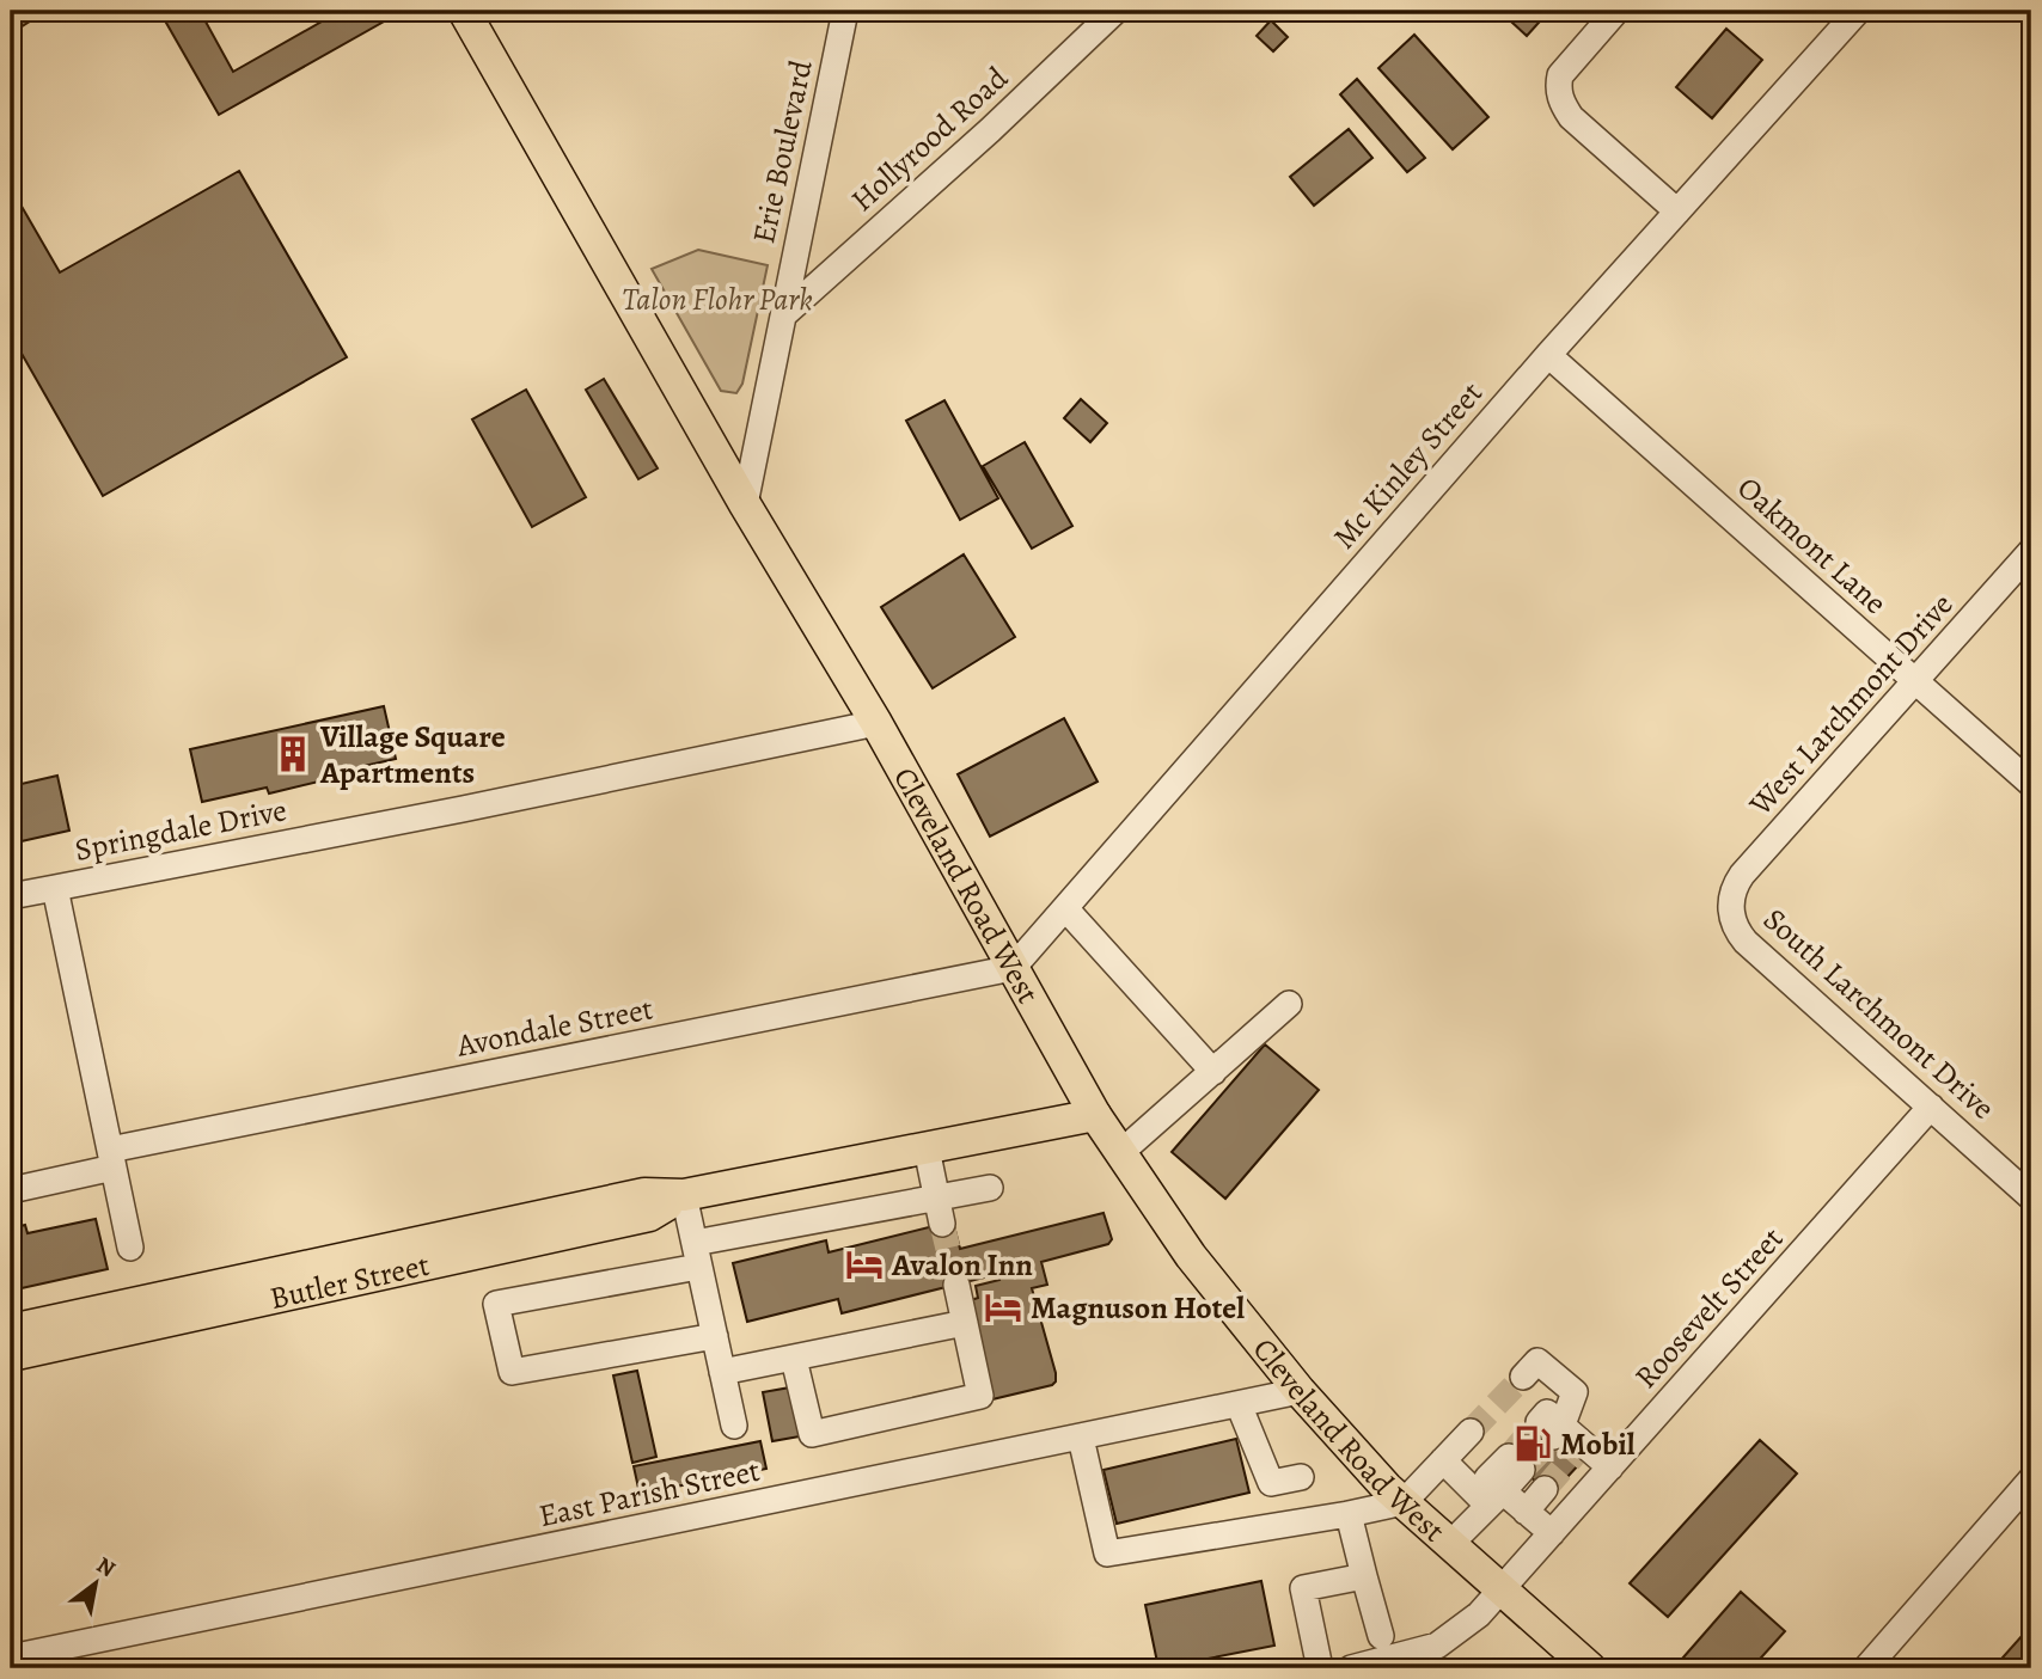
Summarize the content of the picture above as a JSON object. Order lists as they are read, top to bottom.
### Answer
{
  "streets": {
    "main road": ["Cleveland Road West", "Butler Street"],
    "street": [
      "Hollyrood Road",
      "Erie Boulevard",
      "Mc Kinley Street",
      "Oakmont Lane",
      "West Larchmont Drive",
      "Springdale Drive",
      "South Larchmont Drive",
      "Avondale Street",
      "Roosevelt Street",
      "East Parish Street"
    ]
  },
  "crossings": [
    ["Hollyrood Road", "Erie Boulevard"],
    ["Erie Boulevard", "Cleveland Road West"],
    ["Mc Kinley Street", "Oakmont Lane"],
    ["Mc Kinley Street", "Cleveland Road West"],
    ["Mc Kinley Street", "Avondale Street"],
    ["Oakmont Lane", "West Larchmont Drive"],
    ["West Larchmont Drive", "South Larchmont Drive"],
    ["Springdale Drive", "Cleveland Road West"],
    ["Springdale Drive", "Avondale Street"],
    ["Cleveland Road West", "Avondale Street"],
    ["Cleveland Road West", "Butler Street"],
    ["Cleveland Road West", "Roosevelt Street"],
    ["Cleveland Road West", "East Parish Street"],
    ["South Larchmont Drive", "Roosevelt Street"]
  ],
  "parks": ["Talon Flohr Park"],
  "places": {
    "building": ["Village Square Apartments"],
    "hotel": ["Avalon Inn", "Magnuson Hotel"],
    "fuel station": ["Mobil"]
  },
  "north": "top right"
}
